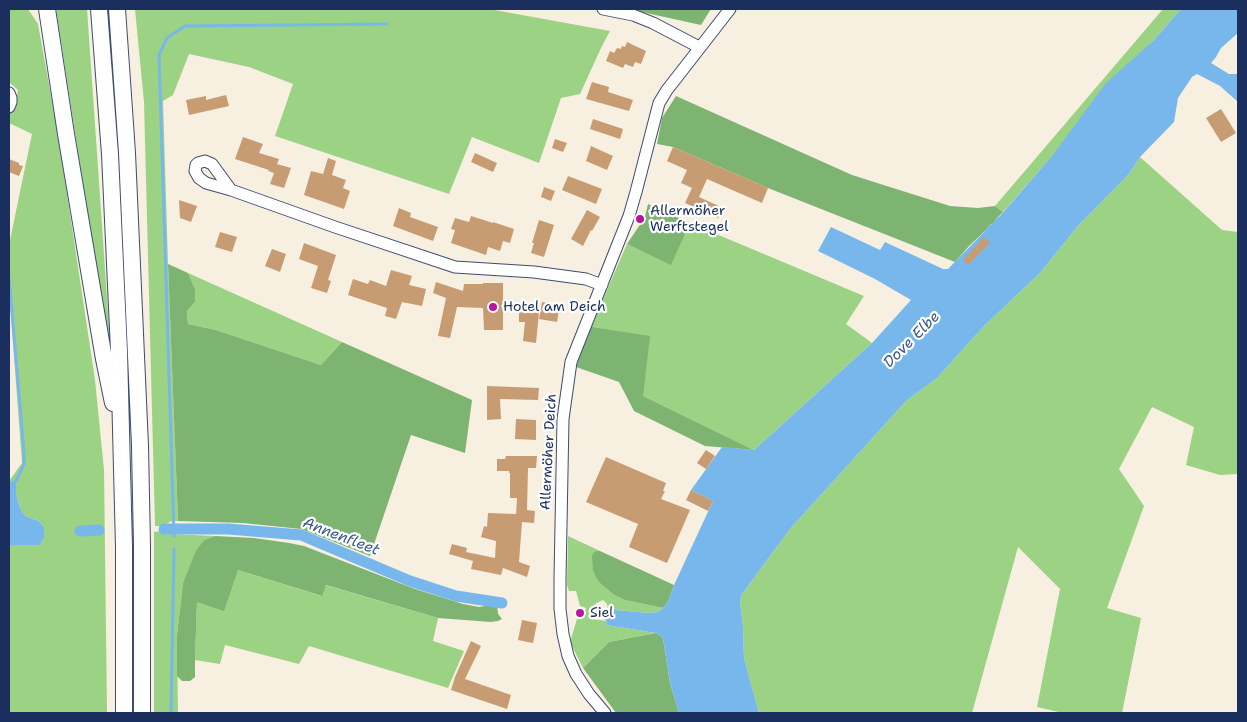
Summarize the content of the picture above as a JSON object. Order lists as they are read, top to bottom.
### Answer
{
  "streets": {
    "street": ["Allermöher Deich"]
  },
  "water": ["Dove Elbe", "Annenfleet"],
  "places": ["Allermöher Werftstegel", "Hotel am Deich", "Siel"]
}
